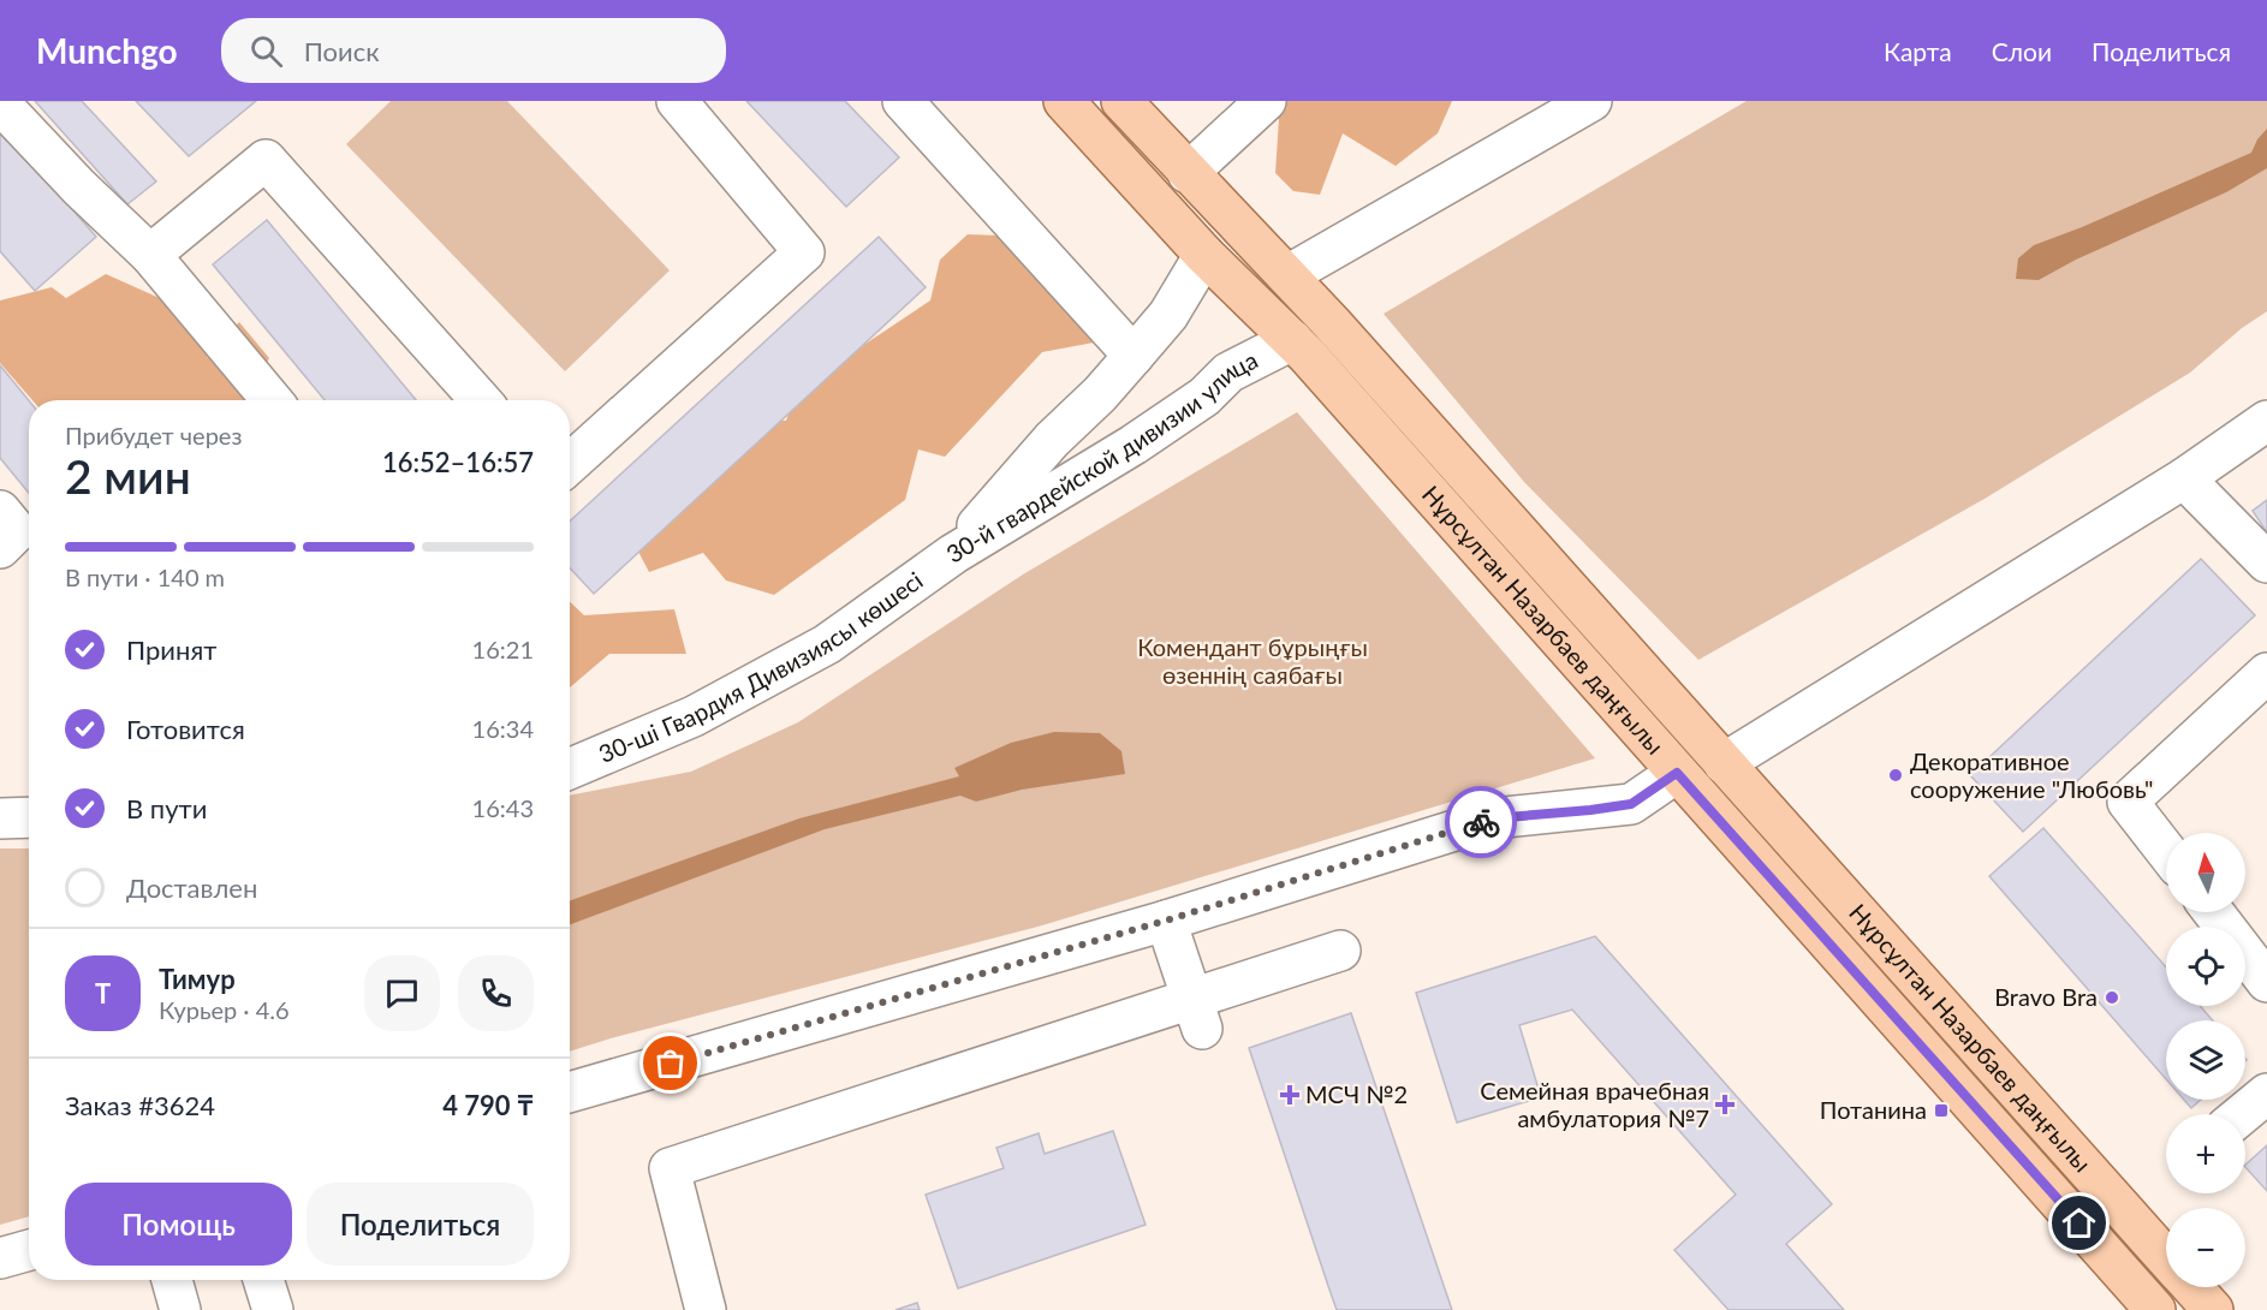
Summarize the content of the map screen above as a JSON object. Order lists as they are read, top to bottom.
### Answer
{
  "streets": {
    "main road": ["Нұрсұлтан Назарбаев даңғылы"],
    "street": ["30-й гвардейской дивизии улица", "30-ші Гвардия Дивизиясы көшесі"]
  },
  "crossings": [
    ["30-й гвардейской дивизии улица", "Нұрсұлтан Назарбаев даңғылы"],
    ["30-й гвардейской дивизии улица", "30-ші Гвардия Дивизиясы көшесі"]
  ],
  "parks": ["Комендант бұрыңғы өзеннің саябағы"],
  "places": {
    "other": ["Декоративное сооружение \"Любовь\"", "Bravo Bra"],
    "health": ["МСЧ №2", "Семейная врачебная амбулатория №7"],
    "transit": ["Потанина"]
  },
  "north": "top",
  "page": {
    "header": "Munchgo",
    "search": "Поиск",
    "nav": ["Карта", "Слои", "Поделиться"],
    "heading": ["2 мин", "Прибудет через", "16:52–16:57"],
    "panel": [
      "Тимур",
      "Курьер · 4.6",
      "Заказ #3624",
      "4 790 ₸"
    ],
    "bar": "В пути · 140 m",
    "list": [
      ["Принят", "16:21"],
      ["Готовится", "16:34"],
      ["В пути", "16:43"],
      "Доставлен"
    ],
    "map_buttons": ["+", "−"],
    "round": "Т",
    "buttons": ["Помощь", "Поделиться"]
  }
}
